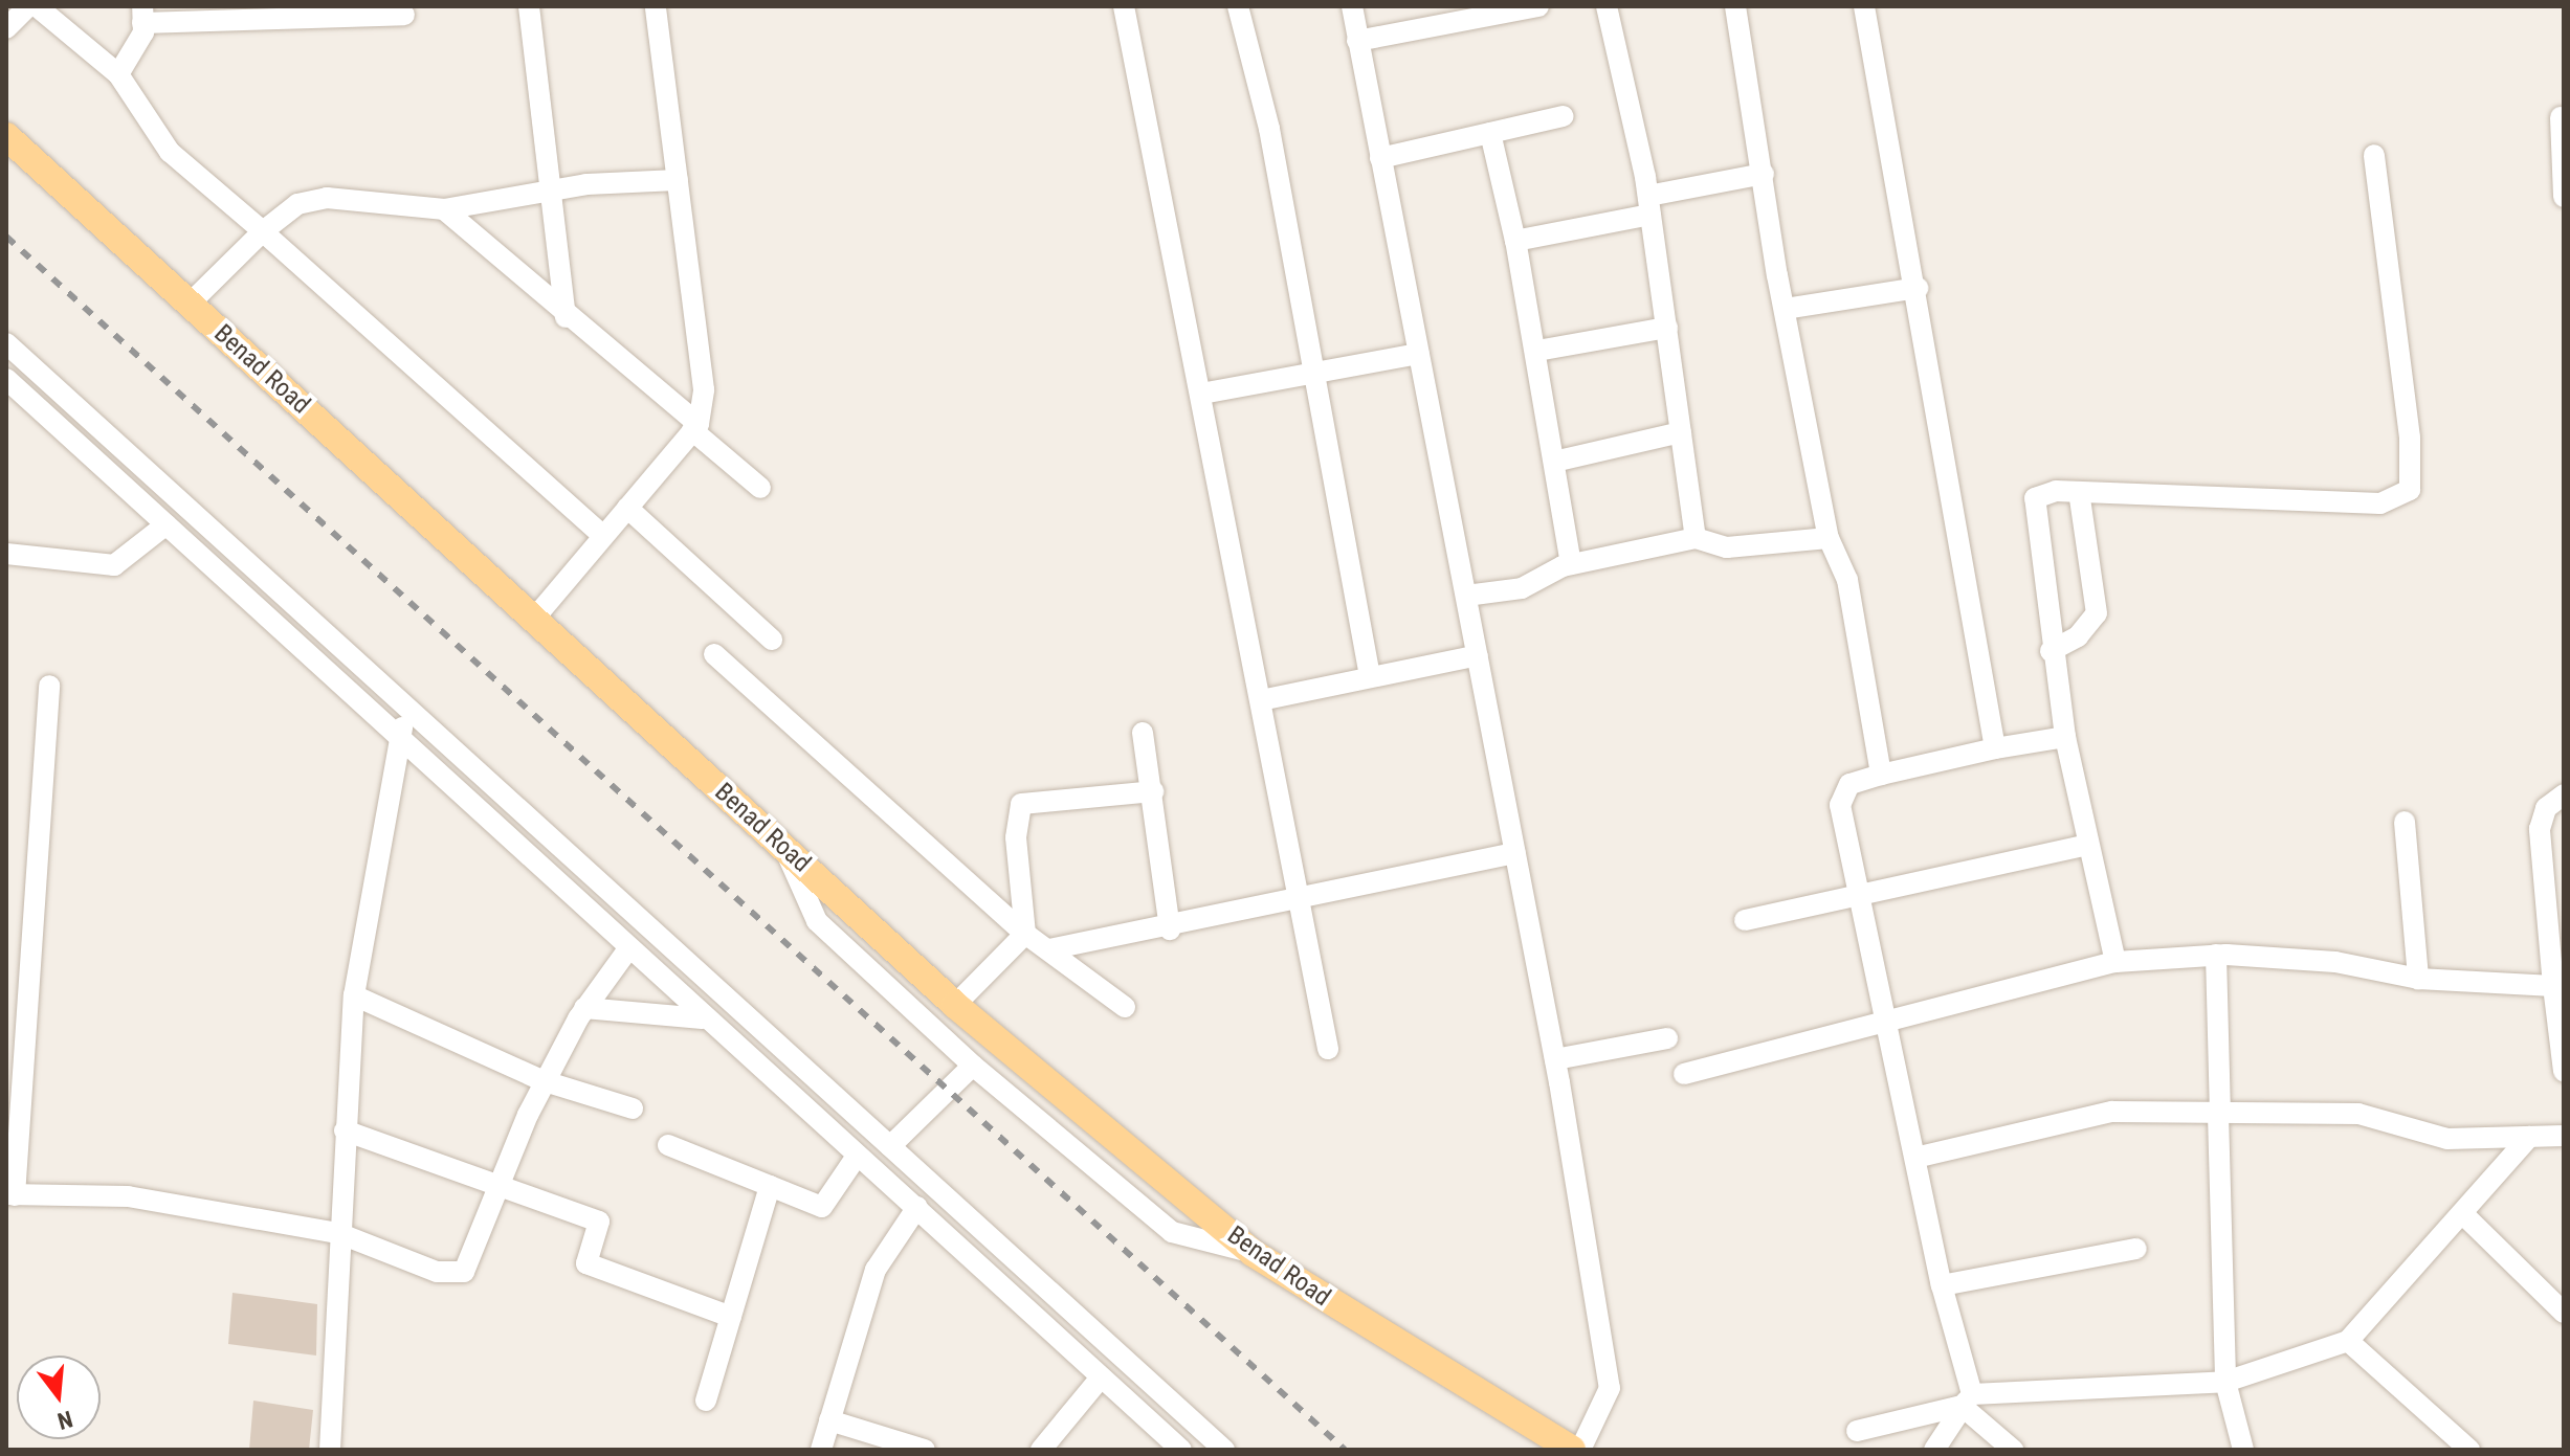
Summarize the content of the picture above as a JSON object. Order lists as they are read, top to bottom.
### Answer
{
  "streets": {
    "main road": ["Benad Road"]
  },
  "north": "bottom"
}
